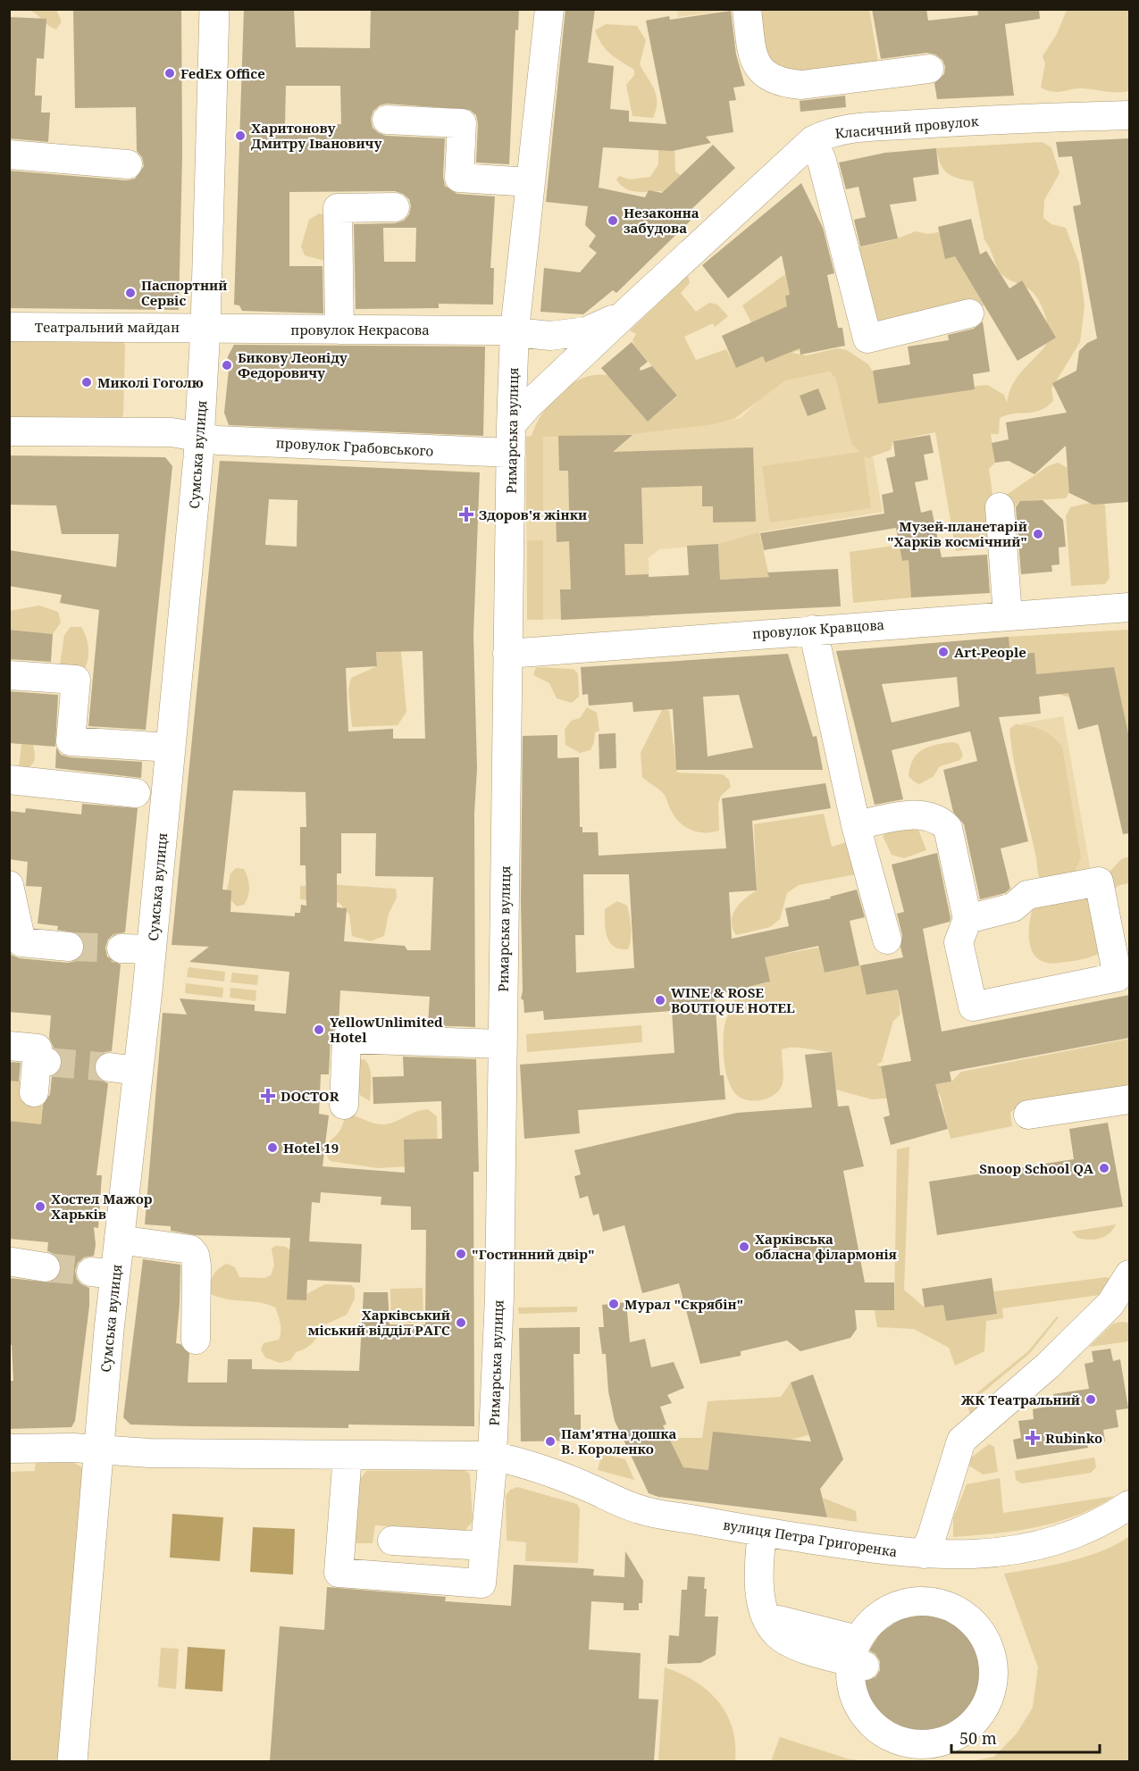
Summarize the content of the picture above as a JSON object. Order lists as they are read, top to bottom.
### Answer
{
  "streets": {
    "main road": ["Сумська вулиця"],
    "street": [
      "Класичний провулок",
      "Театральний майдан",
      "провулок Некрасова",
      "Римарська вулиця",
      "провулок Грабовського",
      "провулок Кравцова",
      "вулиця Петра Григоренка"
    ]
  },
  "crossings": [
    ["Класичний провулок", "провулок Некрасова"],
    ["Класичний провулок", "Римарська вулиця"],
    ["Театральний майдан", "провулок Некрасова"],
    ["Театральний майдан", "Сумська вулиця"],
    ["провулок Некрасова", "Римарська вулиця"],
    ["провулок Некрасова", "Сумська вулиця"],
    ["Римарська вулиця", "провулок Грабовського"],
    ["Римарська вулиця", "провулок Кравцова"],
    ["Римарська вулиця", "вулиця Петра Григоренка"],
    ["провулок Грабовського", "Сумська вулиця"]
  ],
  "places": {
    "other": [
      "FedEx Office",
      "Харитонову Дмитру Івановичу",
      "Незаконна забудова",
      "Паспортний Сервіс",
      "Бикову Леоніду Федоровичу",
      "Миколі Гоголю",
      "Музей-планетарій \"Харків космічний\"",
      "Art-People",
      "WINE & ROSE BOUTIQUE HOTEL",
      "YellowUnlimited Hotel",
      "Hotel 19",
      "Snoop School QA",
      "Хостел Мажор Харьків",
      "Харківська обласна філармонія",
      "\"Гостинний двір\"",
      "Мурал \"Скрябiн\"",
      "Харківський міський відділ РАГС",
      "ЖК Театральний",
      "Пам'ятна дошка В. Короленко"
    ],
    "health": ["Здоров'я жінки", "DOCTOR", "Rubinko"]
  },
  "scale_bar": "50 m"
}
